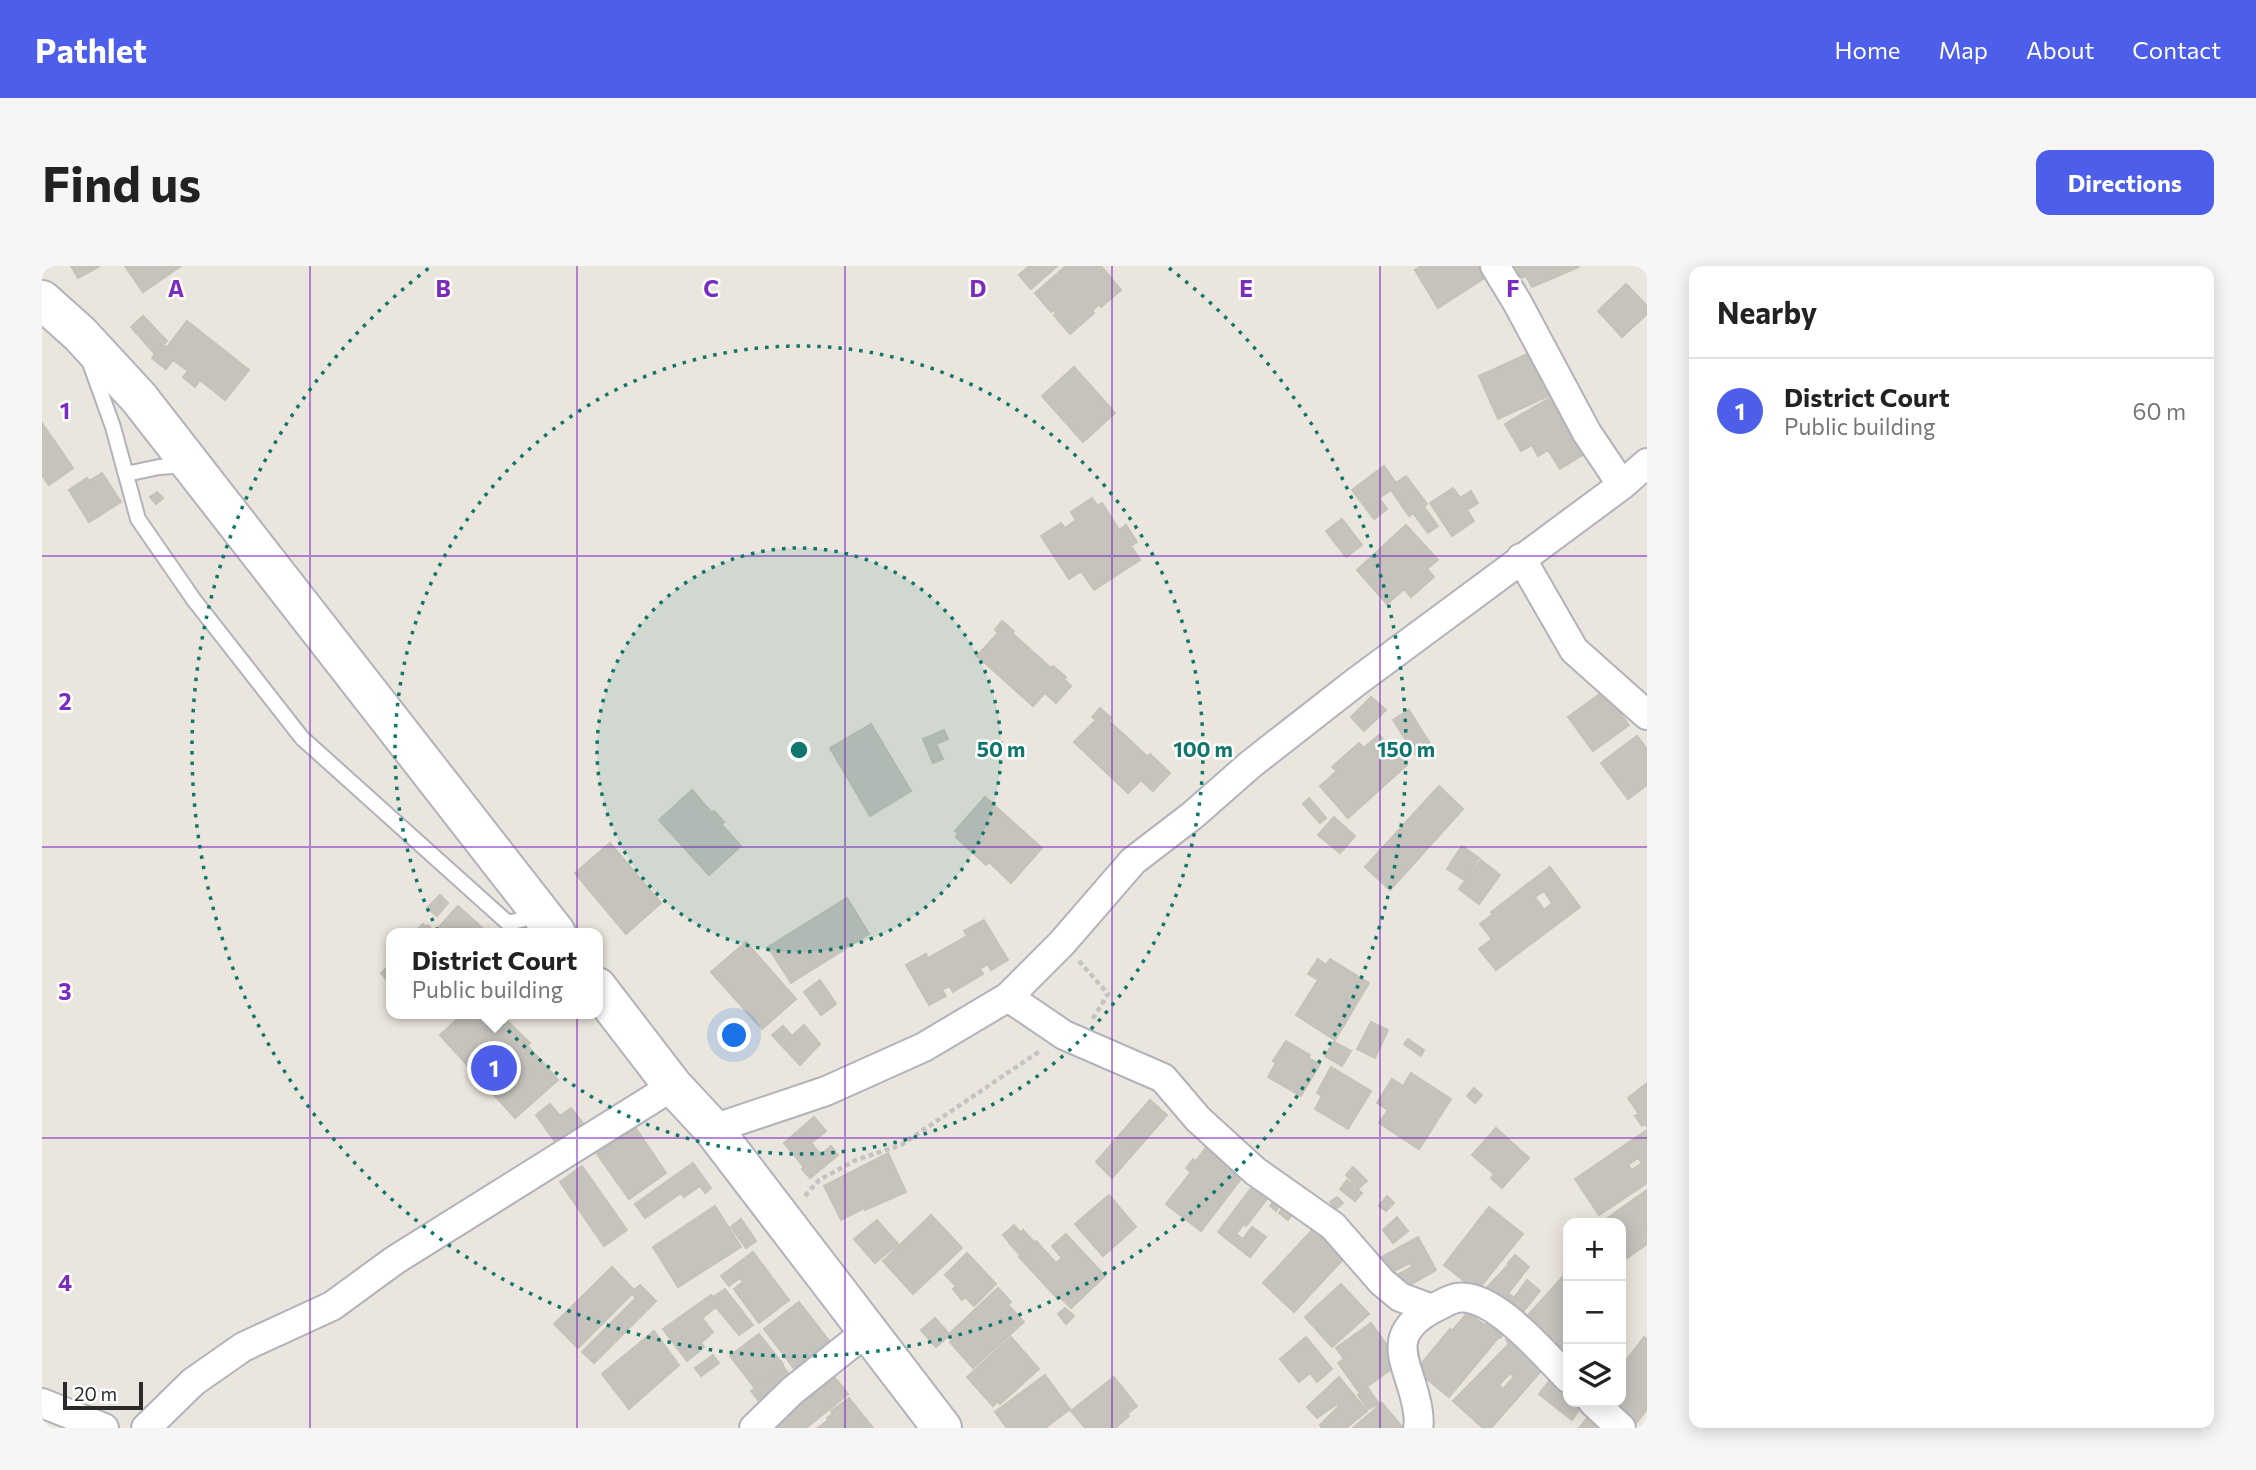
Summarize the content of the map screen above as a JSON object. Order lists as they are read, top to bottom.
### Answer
{
  "scale_bar": "20 m",
  "page": {
    "header": "Pathlet",
    "nav": [
      "Home",
      "Map",
      "About",
      "Contact"
    ],
    "buttons": "Directions",
    "title": "Find us",
    "heading": "Nearby",
    "list": [
      {
        "mark": "1",
        "name": "District Court",
        "note": "Public building",
        "value": "60 m"
      }
    ],
    "popup": ["District Court", "Public building"],
    "pins": "1",
    "map_buttons": ["+", "−"],
    "scale": "20 m"
  },
  "grid": {
    "columns": [
      "A",
      "B",
      "C",
      "D",
      "E",
      "F"
    ],
    "rows": [
      "1",
      "2",
      "3",
      "4"
    ]
  },
  "rings": ["50 m", "100 m", "150 m"]
}
